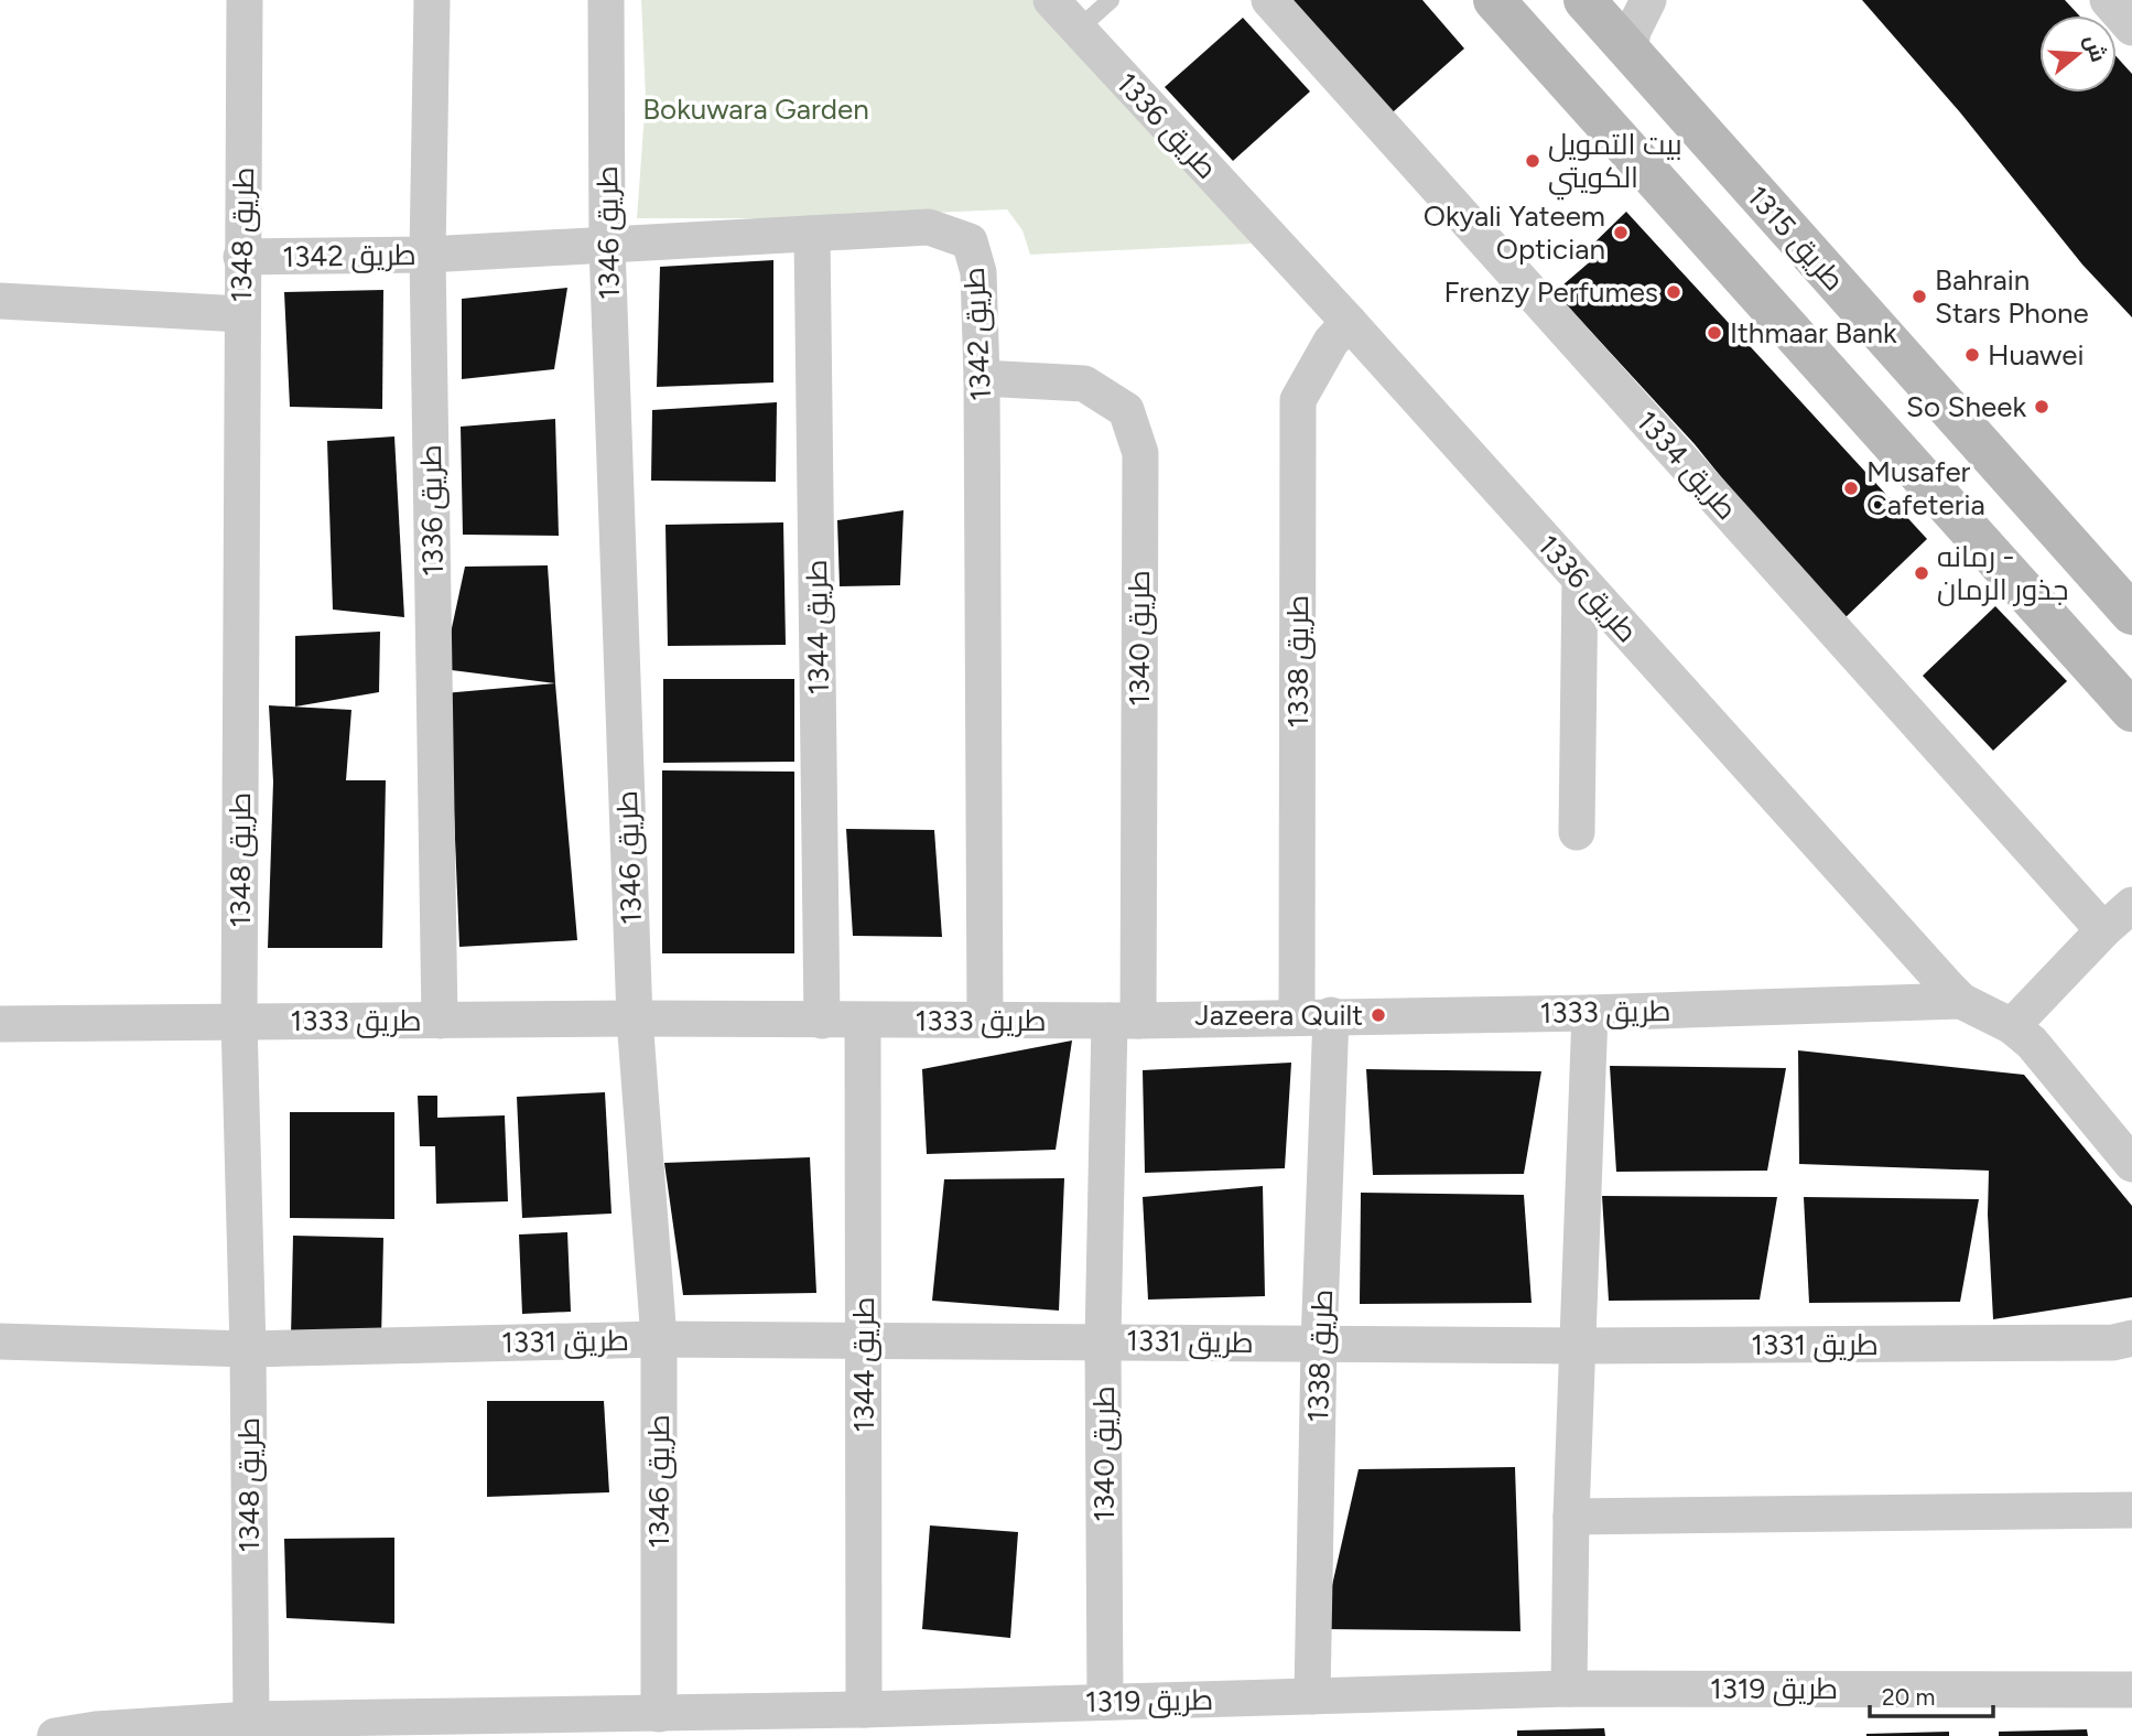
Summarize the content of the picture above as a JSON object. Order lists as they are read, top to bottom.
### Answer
{
  "streets": {
    "street": [
      "طريق 1336",
      "طريق 1346",
      "طريق 1348",
      "طريق 1315",
      "طريق 1342",
      "طريق 1334",
      "طريق 1344",
      "طريق 1340",
      "طريق 1338",
      "طريق 1333",
      "طريق 1331",
      "طريق 1319"
    ]
  },
  "crossings": [
    ["طريق 1336", "طريق 1342"],
    ["طريق 1336", "طريق 1338"],
    ["طريق 1336", "طريق 1333"],
    ["طريق 1346", "طريق 1342"],
    ["طريق 1346", "طريق 1333"],
    ["طريق 1346", "طريق 1331"],
    ["طريق 1346", "طريق 1319"],
    ["طريق 1348", "طريق 1342"],
    ["طريق 1348", "طريق 1333"],
    ["طريق 1348", "طريق 1331"],
    ["طريق 1348", "طريق 1319"],
    ["طريق 1342", "طريق 1344"],
    ["طريق 1342", "طريق 1340"],
    ["طريق 1342", "طريق 1333"],
    ["طريق 1344", "طريق 1333"],
    ["طريق 1344", "طريق 1331"],
    ["طريق 1344", "طريق 1319"],
    ["طريق 1340", "طريق 1333"],
    ["طريق 1340", "طريق 1331"],
    ["طريق 1340", "طريق 1319"],
    ["طريق 1338", "طريق 1333"],
    ["طريق 1338", "طريق 1331"],
    ["طريق 1338", "طريق 1319"]
  ],
  "parks": ["Bokuwara Garden"],
  "places": [
    "بيت التمويل الكويتي",
    "Okyali Yateem Optician",
    "Frenzy Perfumes",
    "Bahrain Stars Phone",
    "Ithmaar Bank",
    "Huawei",
    "So Sheek",
    "Musafer Cafeteria",
    "رمانه - جذور الرمان",
    "Jazeera Quilt"
  ],
  "scale_bar": "20 m",
  "north": "right"
}
